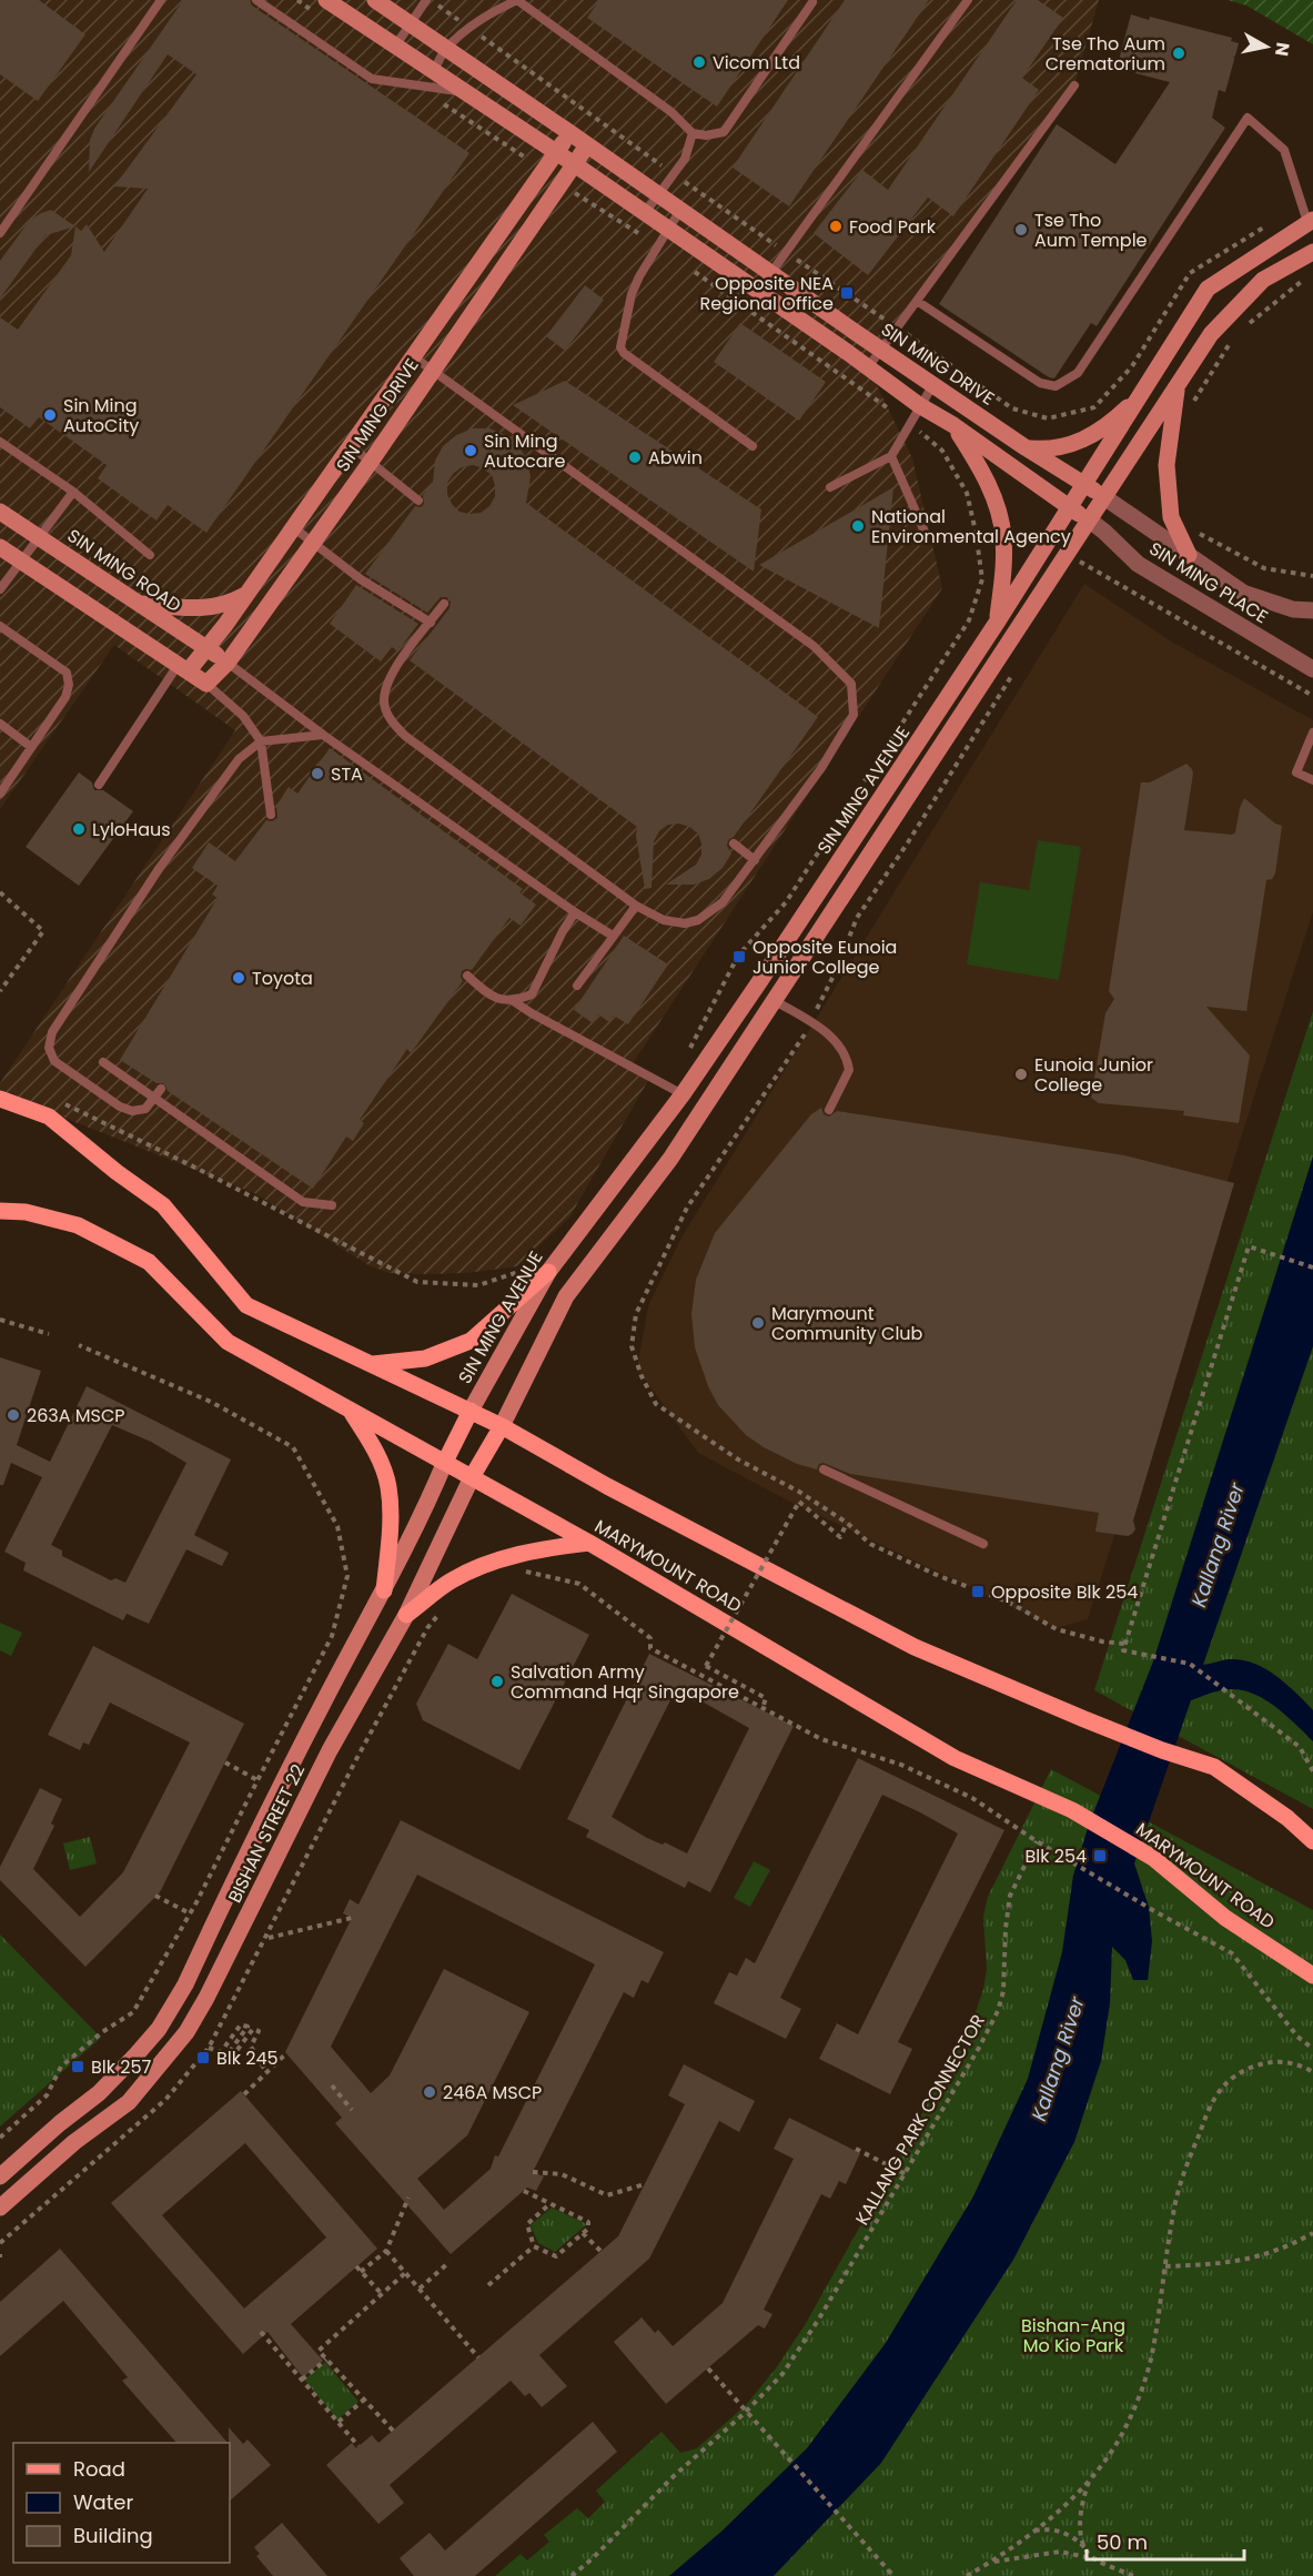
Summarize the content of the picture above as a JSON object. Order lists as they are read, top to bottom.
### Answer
{
  "streets": {
    "main road": [
      "SIN MING DRIVE",
      "SIN MING ROAD",
      "SIN MING AVENUE",
      "MARYMOUNT ROAD",
      "BISHAN STREET 22"
    ],
    "street": ["SIN MING PLACE"],
    "path": ["KALLANG PARK CONNECTOR"]
  },
  "crossings": [
    ["SIN MING DRIVE", "SIN MING ROAD"],
    ["SIN MING DRIVE", "SIN MING PLACE"],
    ["SIN MING DRIVE", "SIN MING AVENUE"],
    ["SIN MING AVENUE", "BISHAN STREET 22"],
    ["MARYMOUNT ROAD", "BISHAN STREET 22"]
  ],
  "water": ["Kallang River"],
  "parks": ["Bishan-Ang Mo Kio Park"],
  "places": {
    "other": [
      "Tse Tho Aum Crematorium",
      "Vicom Ltd",
      "Food Park",
      "Tse Tho Aum Temple",
      "Sin Ming AutoCity",
      "Sin Ming Autocare",
      "Abwin",
      "National Environmental Agency",
      "STA",
      "LyloHaus",
      "Toyota",
      "Eunoia Junior College",
      "Marymount Community Club",
      "263A MSCP",
      "Salvation Army Command Hqr Singapore",
      "246A MSCP"
    ],
    "transit": [
      "Opposite NEA Regional Office",
      "Opposite Eunoia Junior College",
      "Opposite Blk 254",
      "Blk 254",
      "Blk 245",
      "Blk 257"
    ]
  },
  "legend": ["Road", "Water", "Building"],
  "scale_bar": "50 m",
  "north": "right"
}
